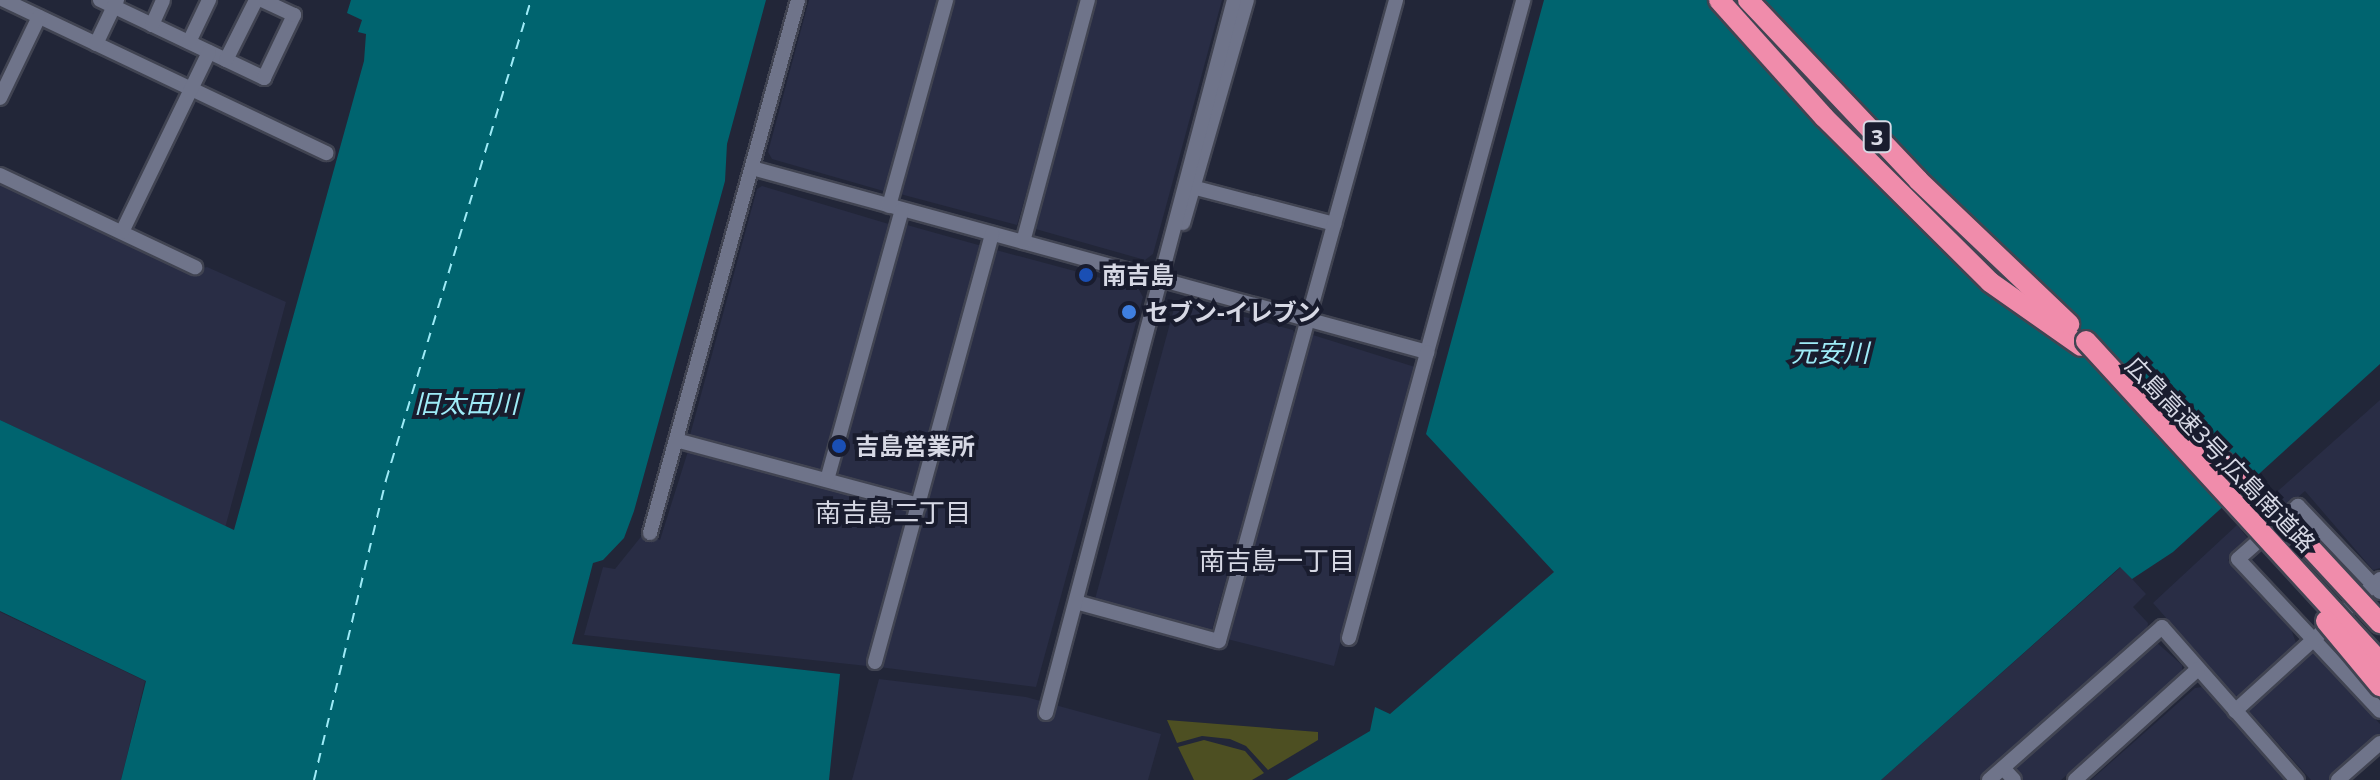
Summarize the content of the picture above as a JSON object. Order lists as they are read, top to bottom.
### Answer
{
  "streets": {
    "highway": ["3", "広島高速3号;広島南道路"]
  },
  "crossings": [
    ["3", "広島高速3号;広島南道路"]
  ],
  "districts": ["南吉島二丁目", "南吉島一丁目"],
  "water": ["元安川", "旧太田川"],
  "places": ["南吉島", "セブン-イレブン", "吉島営業所"]
}
